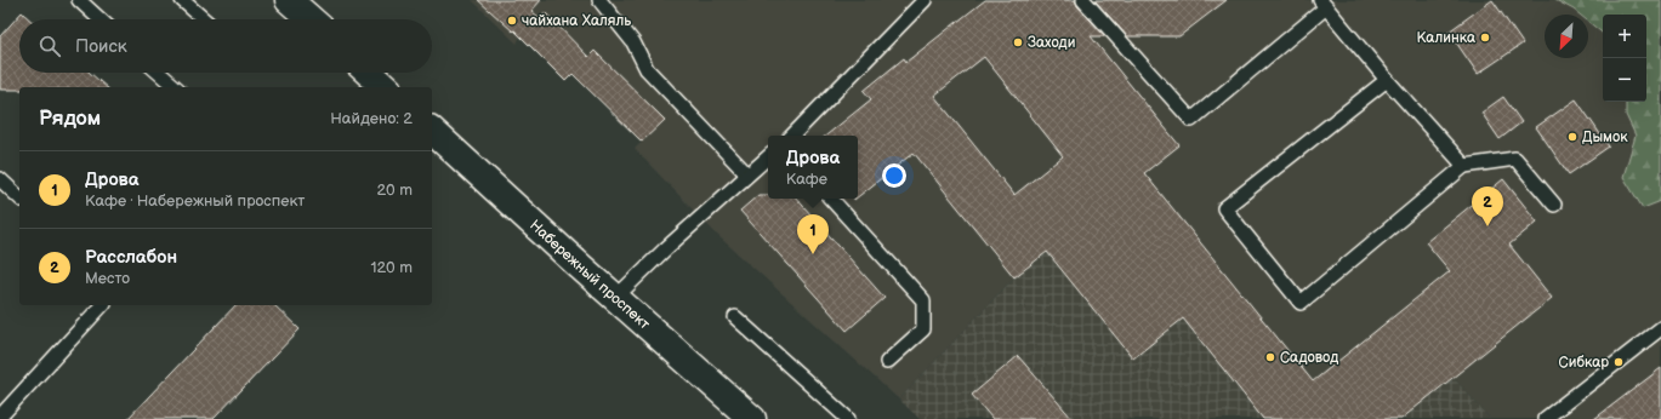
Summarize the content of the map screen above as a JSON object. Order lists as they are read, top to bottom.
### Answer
{
  "streets": {
    "main road": ["Набережный проспект"]
  },
  "places": [
    "чайхана Халяль",
    "Калинка",
    "Заходи",
    "Дымок",
    "Садовод",
    "Сибкар"
  ],
  "north": "bottom left",
  "page": {
    "map_buttons": ["+", "−"],
    "search": "Поиск",
    "heading": ["Рядом", "Найдено: 2"],
    "popup": ["Дрова", "Кафе"],
    "list": [
      {
        "mark": "1",
        "name": "Дрова",
        "note": "Кафе · Набережный проспект",
        "value": "20 m"
      },
      {
        "mark": "2",
        "name": "Расслабон",
        "note": "Место",
        "value": "120 m"
      }
    ],
    "pins": ["2", "1"]
  }
}
